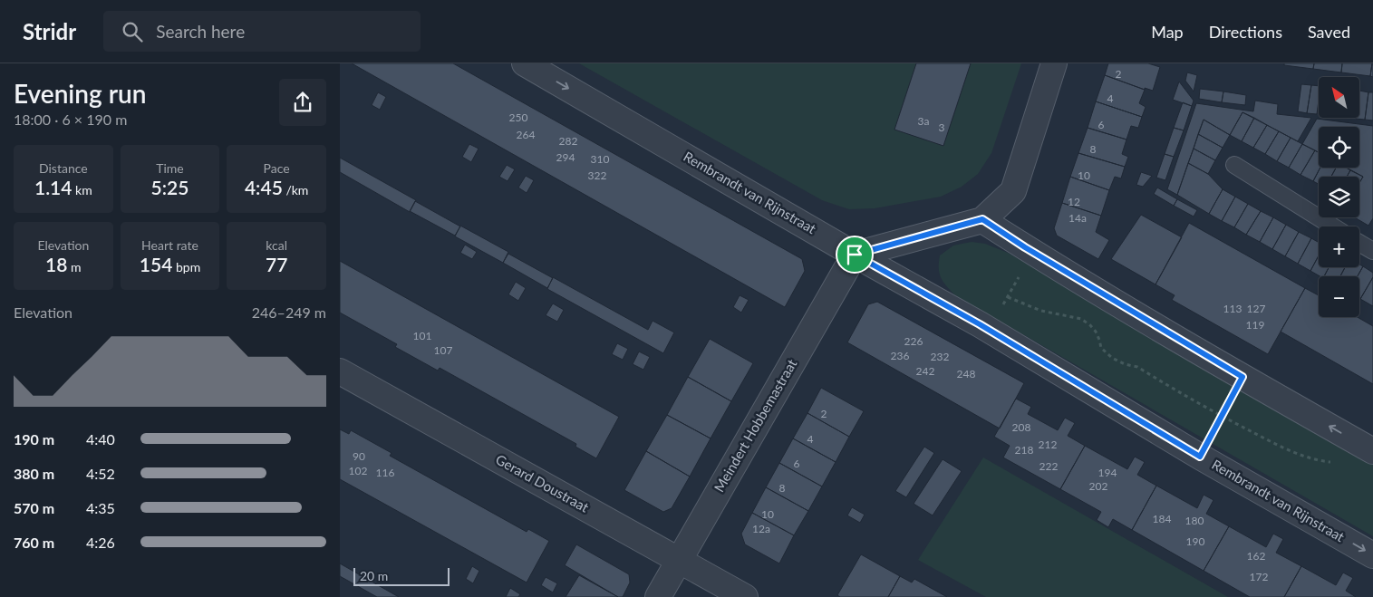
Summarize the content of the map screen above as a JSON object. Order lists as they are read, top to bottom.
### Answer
{
  "streets": {
    "street": ["Rembrandt van Rijnstraat", "Meindert Hobbemastraat", "Gerard Doustraat"]
  },
  "crossings": [
    ["Rembrandt van Rijnstraat", "Meindert Hobbemastraat"],
    ["Meindert Hobbemastraat", "Gerard Doustraat"]
  ],
  "one_way": ["Rembrandt van Rijnstraat"],
  "house_numbers": [
    "2",
    "4",
    "250",
    "3a",
    "6",
    "3",
    "264",
    "282",
    "8",
    "294",
    "310",
    "322",
    "10",
    "12",
    "14a",
    "113",
    "127",
    "119",
    "101",
    "226",
    "107",
    "236",
    "232",
    "242",
    "248",
    "2",
    "208",
    "4",
    "212",
    "218",
    "90",
    "6",
    "222",
    "102",
    "116",
    "194",
    "202",
    "8",
    "10",
    "184",
    "180",
    "12a",
    "190",
    "162",
    "172"
  ],
  "scale_bar": "20 m",
  "north": "top left",
  "page": {
    "header": "Stridr",
    "search": "Search here",
    "nav": ["Map", "Directions", "Saved"],
    "heading": ["Evening run", "18:00 · 6 × 190 m"],
    "map_buttons": ["+", "−"],
    "stats": [
      ["Distance", "1.14 km"],
      ["Time", "5:25"],
      ["Pace", "4:45 /km"],
      ["Elevation", "18 m"],
      ["Heart rate", "154 bpm"],
      ["kcal", "77"]
    ],
    "chart": ["Elevation", "246–249 m"],
    "list": [
      {
        "name": "190 m",
        "note": "4:40"
      },
      {
        "name": "380 m",
        "note": "4:52"
      },
      {
        "name": "570 m",
        "note": "4:35"
      },
      {
        "name": "760 m",
        "note": "4:26"
      }
    ],
    "scale": "20 m"
  }
}
